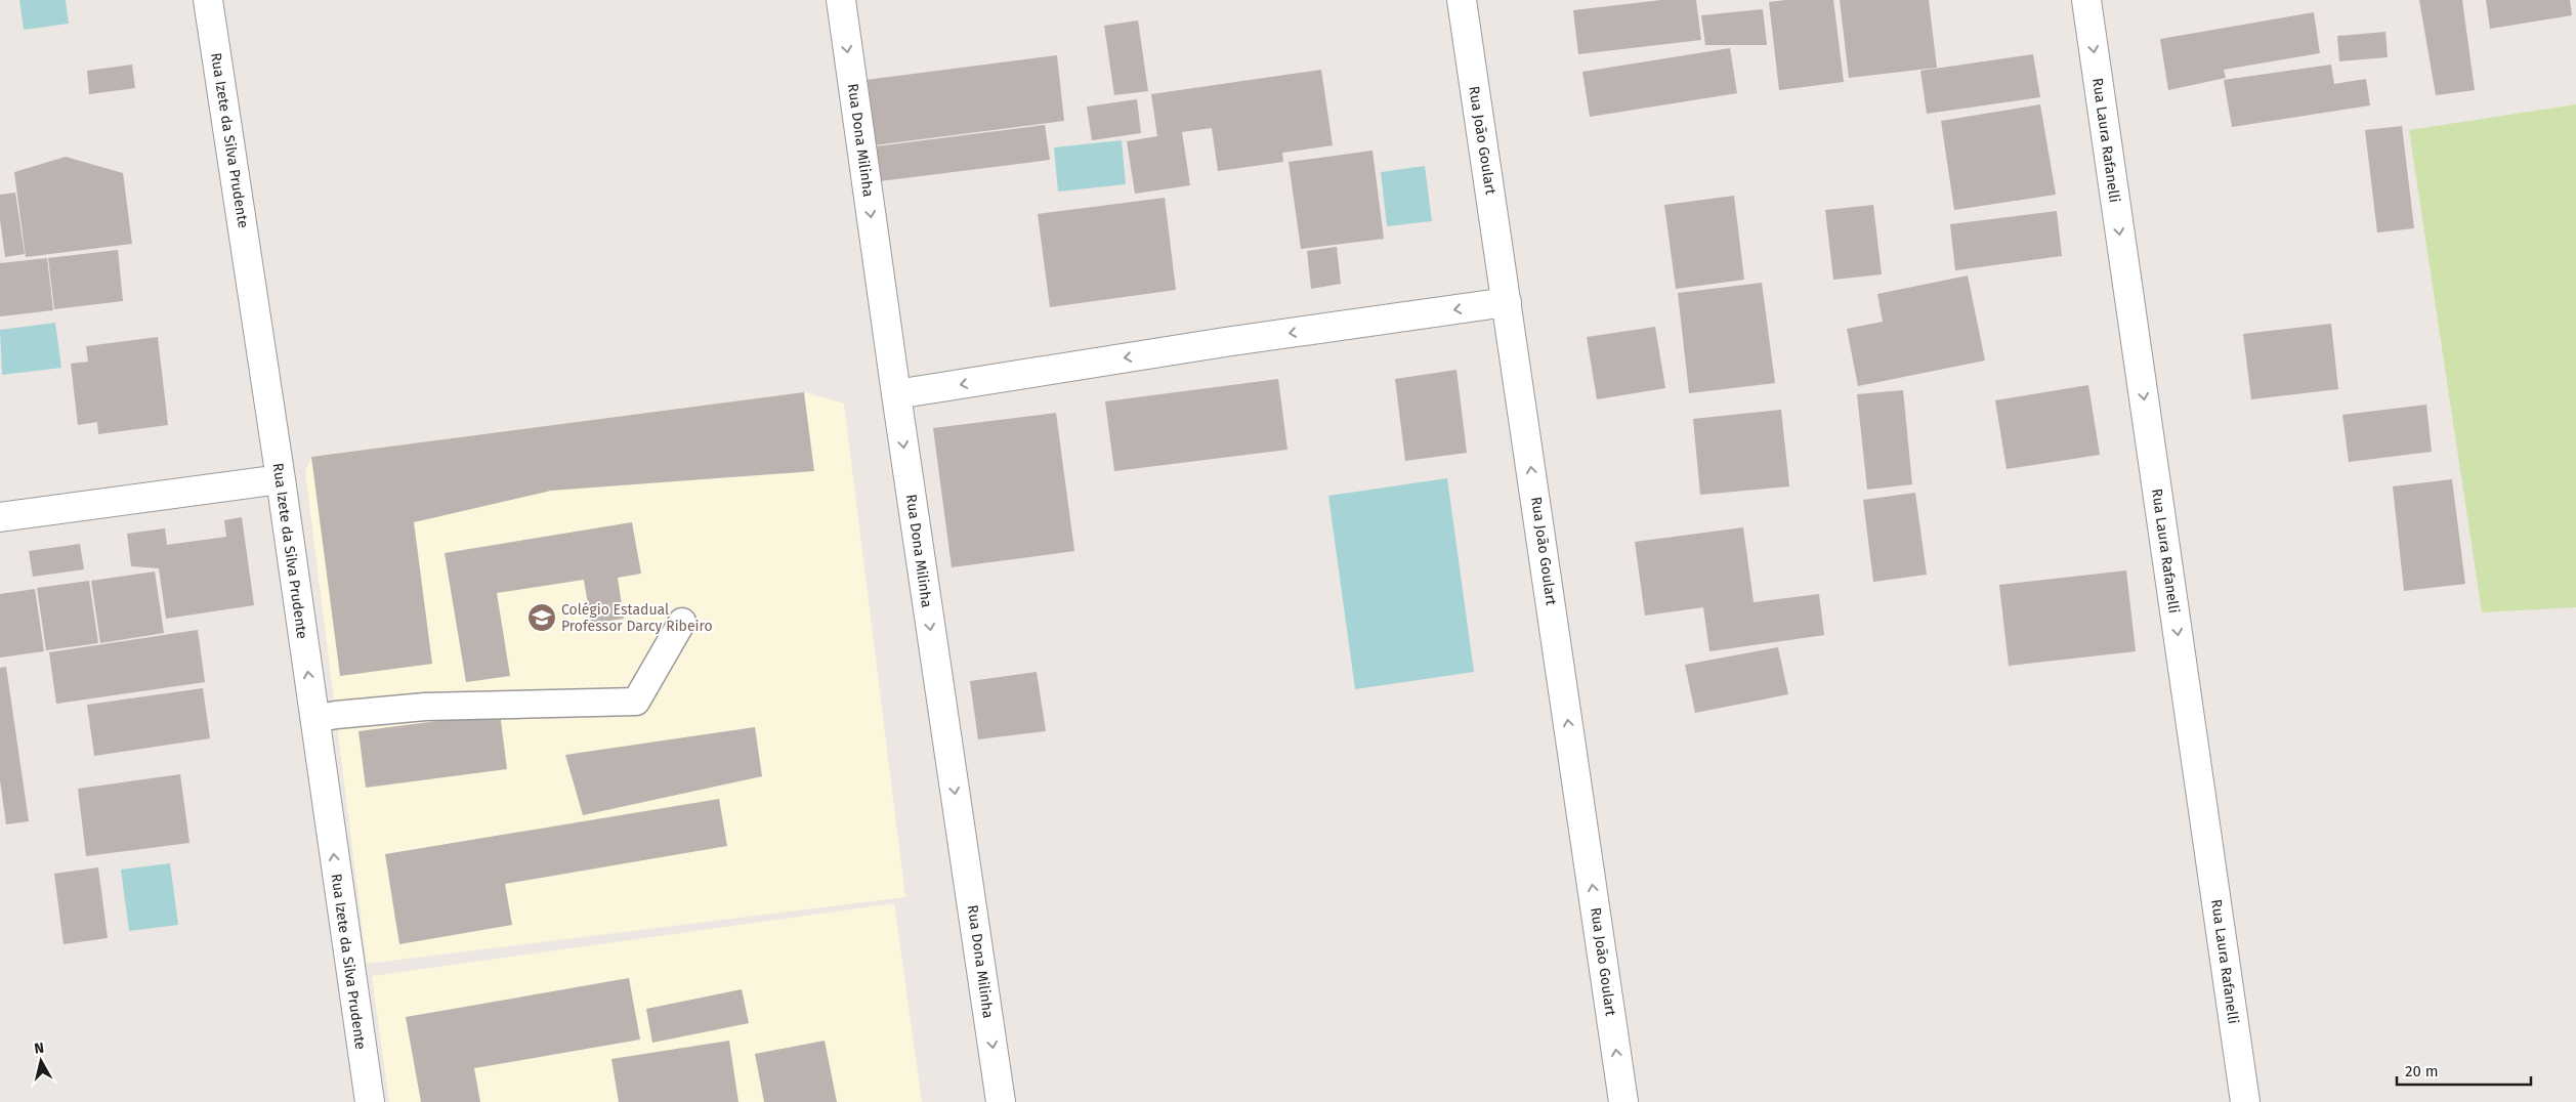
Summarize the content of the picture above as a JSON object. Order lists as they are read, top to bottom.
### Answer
{
  "streets": {
    "street": [
      "Rua Izete da Silva Prudente",
      "Rua Dona Milinha",
      "Rua João Goulart",
      "Rua Laura Rafanelli"
    ]
  },
  "one_way": [
    "Rua Izete da Silva Prudente",
    "Rua Dona Milinha",
    "Rua João Goulart",
    "Rua Laura Rafanelli"
  ],
  "places": {
    "school or university": ["Colégio Estadual Professor Darcy Ribeiro"]
  },
  "scale_bar": "20 m",
  "north": "top"
}
